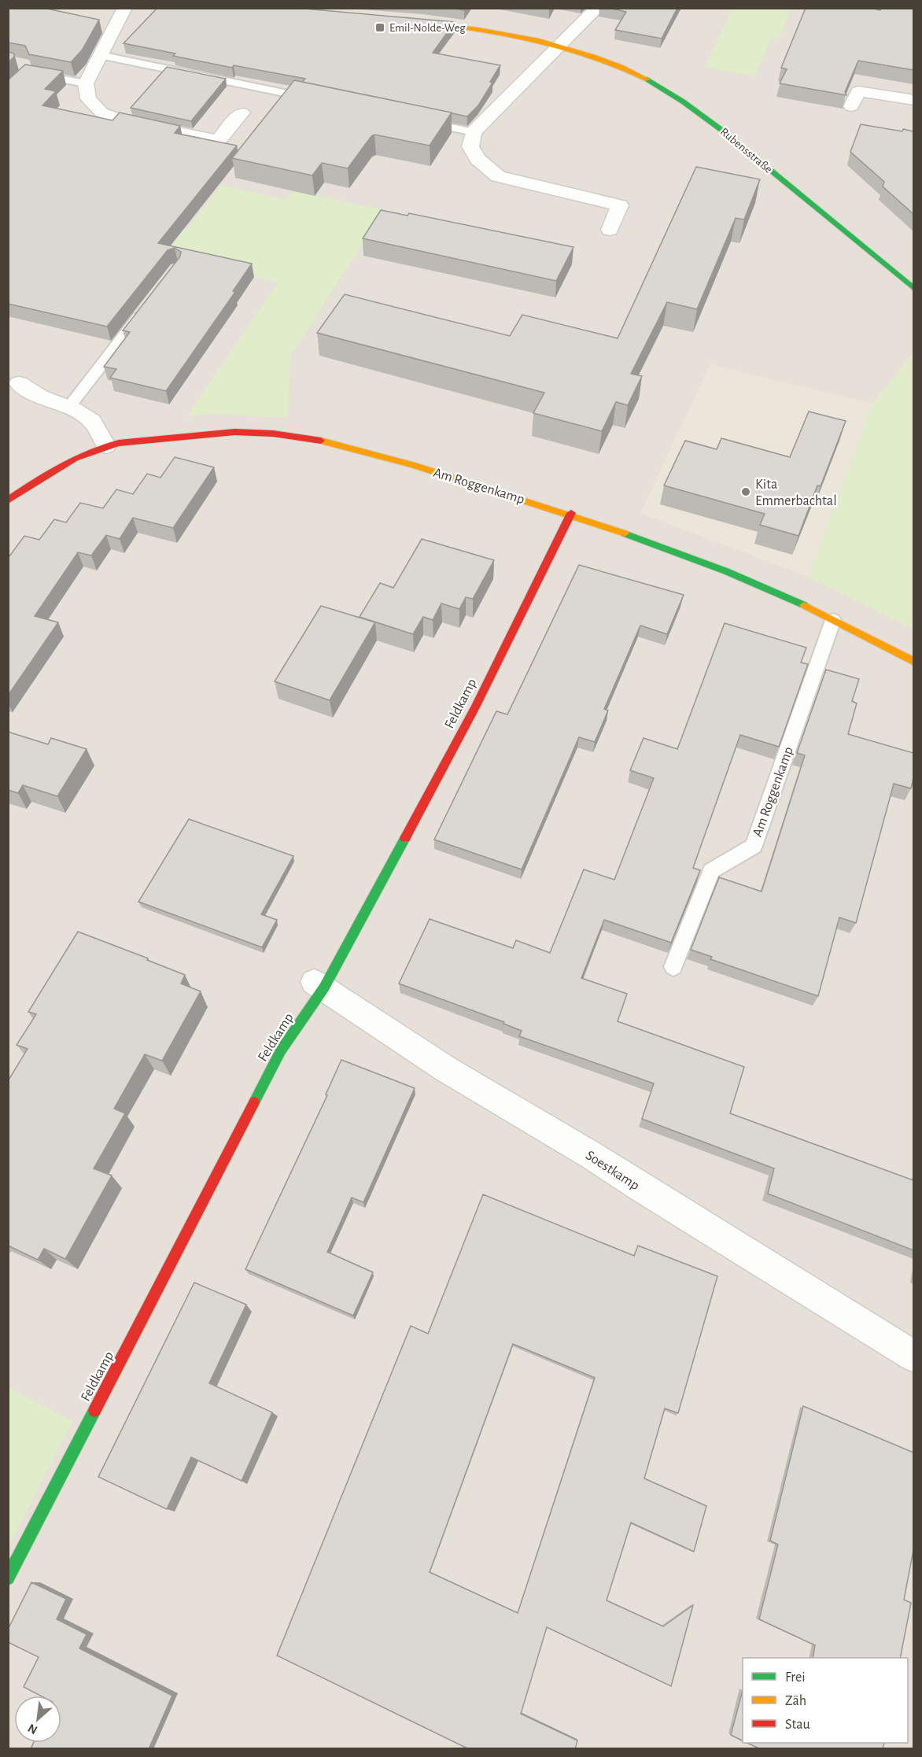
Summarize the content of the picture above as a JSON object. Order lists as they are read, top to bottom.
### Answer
{
  "streets": {
    "street": [
      "Rubensstraße",
      "Am Roggenkamp",
      "Feldkamp",
      "Soestkamp"
    ]
  },
  "crossings": [
    ["Am Roggenkamp", "Feldkamp"],
    ["Feldkamp", "Soestkamp"]
  ],
  "places": {
    "transit": ["Emil-Nolde-Weg"],
    "other": ["Kita Emmerbachtal"]
  },
  "legend": ["Frei", "Zäh", "Stau"],
  "north": "bottom left"
}
